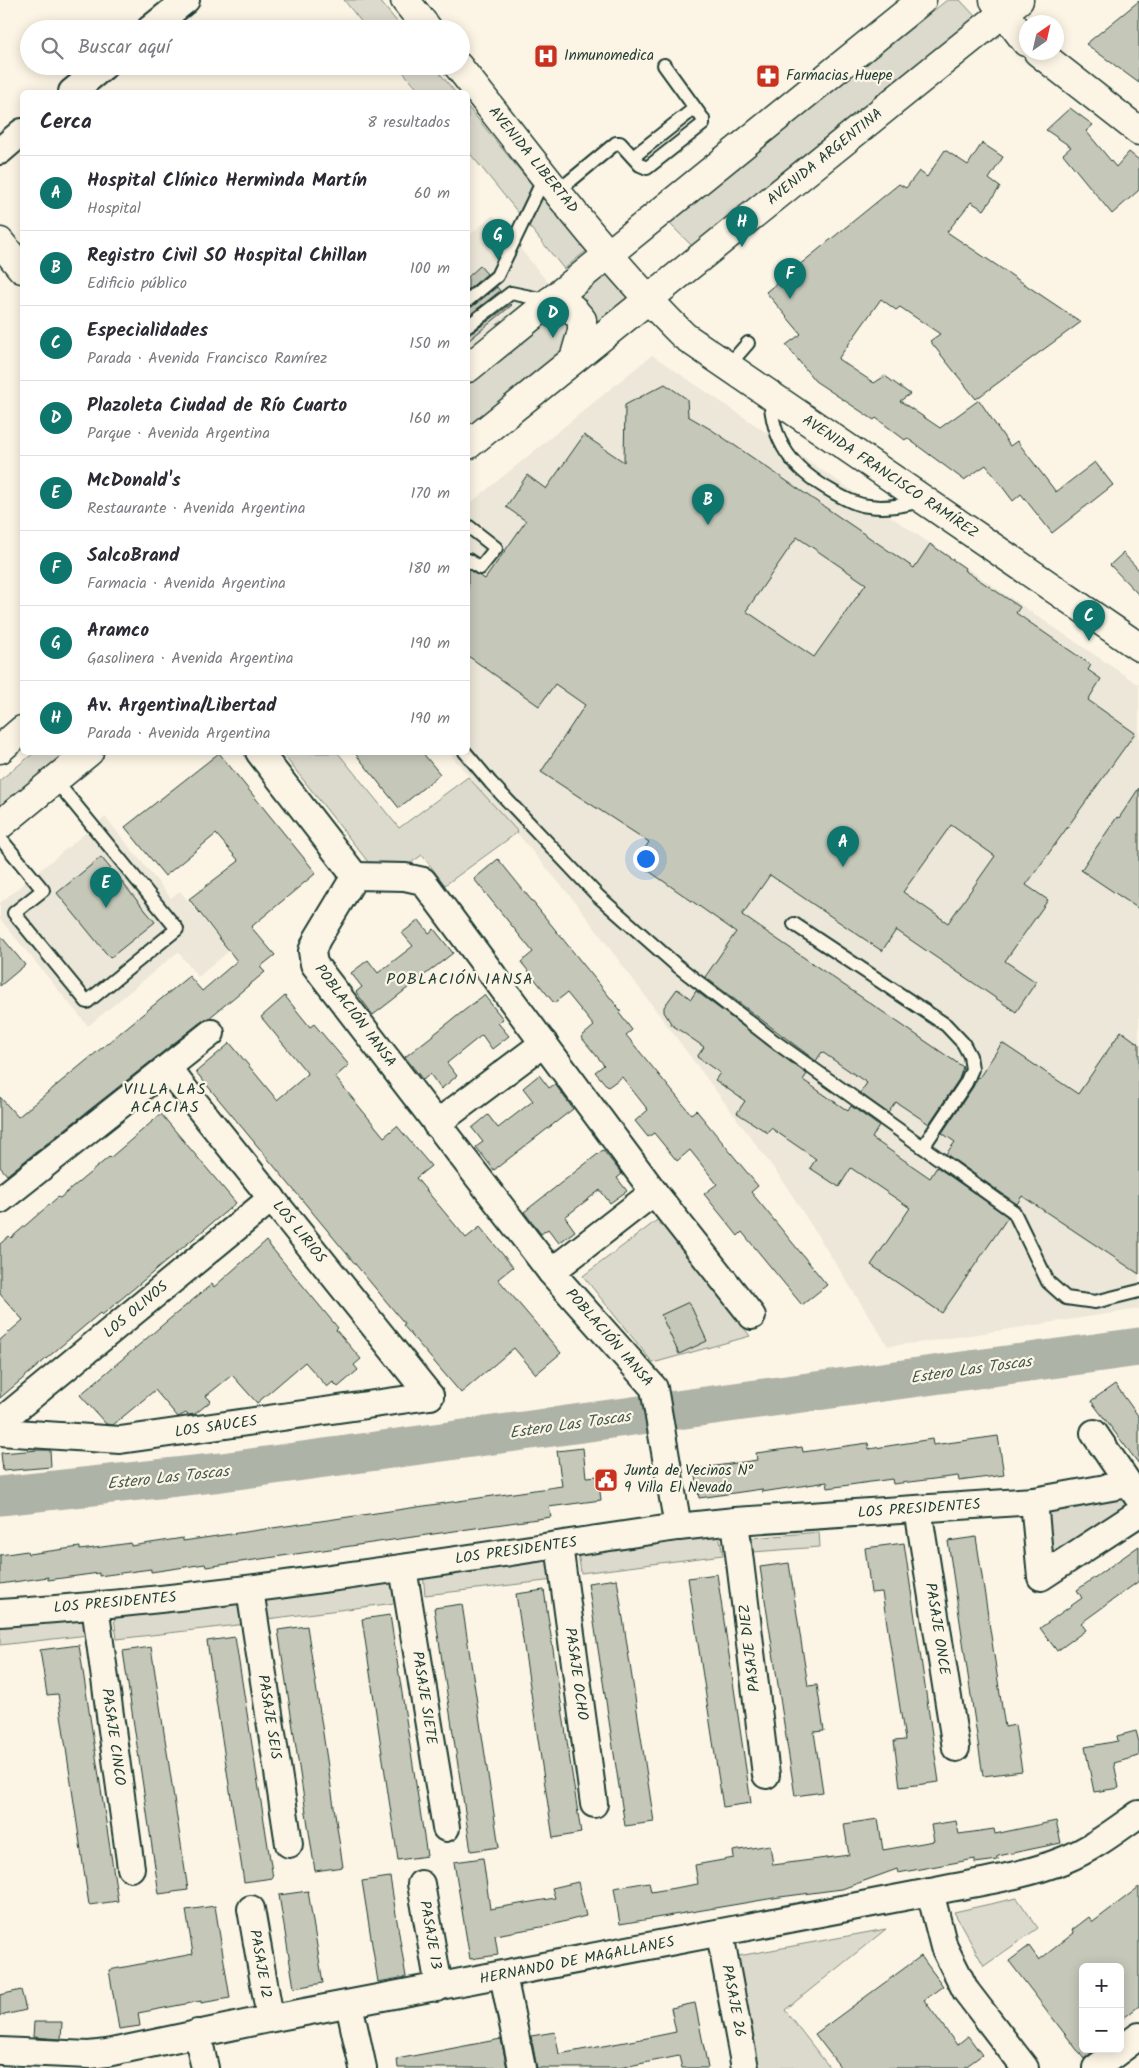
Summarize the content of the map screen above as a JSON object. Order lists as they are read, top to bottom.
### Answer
{
  "streets": {
    "main road": ["AVENIDA ARGENTINA", "AVENIDA LIBERTAD", "AVENIDA FRANCISCO RAMÍREZ"],
    "street": [
      "POBLACIÓN IANSA",
      "LOS LIRIOS",
      "LOS OLIVOS",
      "LOS SAUCES",
      "LOS PRESIDENTES",
      "PASAJE ONCE",
      "PASAJE DIEZ",
      "PASAJE OCHO",
      "PASAJE SIETE",
      "PASAJE SEIS",
      "PASAJE CINCO",
      "PASAJE 13",
      "HERNANDO DE MAGALLANES",
      "PASAJE 12",
      "PASAJE 26"
    ]
  },
  "crossings": [
    ["AVENIDA ARGENTINA", "AVENIDA LIBERTAD"],
    ["AVENIDA ARGENTINA", "AVENIDA FRANCISCO RAMÍREZ"],
    ["AVENIDA LIBERTAD", "AVENIDA FRANCISCO RAMÍREZ"],
    ["POBLACIÓN IANSA", "LOS PRESIDENTES"],
    ["LOS LIRIOS", "LOS OLIVOS"],
    ["LOS LIRIOS", "LOS SAUCES"],
    ["LOS PRESIDENTES", "PASAJE ONCE"],
    ["LOS PRESIDENTES", "PASAJE DIEZ"],
    ["LOS PRESIDENTES", "PASAJE OCHO"],
    ["LOS PRESIDENTES", "PASAJE SIETE"],
    ["LOS PRESIDENTES", "PASAJE SEIS"],
    ["LOS PRESIDENTES", "PASAJE CINCO"],
    ["PASAJE 13", "HERNANDO DE MAGALLANES"],
    ["HERNANDO DE MAGALLANES", "PASAJE 12"],
    ["HERNANDO DE MAGALLANES", "PASAJE 26"]
  ],
  "districts": ["POBLACIÓN IANSA", "VILLA LAS ACACIAS"],
  "water": ["Estero Las Toscas"],
  "places": {
    "hospital": ["Inmunomedica"],
    "pharmacy": ["Farmacias Huepe"],
    "public building": ["Junta de Vecinos N° 9 Villa El Nevado"]
  },
  "north": "top right",
  "page": {
    "search": "Buscar aquí",
    "heading": ["Cerca", "8 resultados"],
    "list": [
      {
        "mark": "A",
        "name": "Hospital Clínico Herminda Martín",
        "note": "Hospital",
        "value": "60 m"
      },
      {
        "mark": "B",
        "name": "Registro Civil SO Hospital Chillan",
        "note": "Edificio público",
        "value": "100 m"
      },
      {
        "mark": "C",
        "name": "Especialidades",
        "note": "Parada · Avenida Francisco Ramírez",
        "value": "150 m"
      },
      {
        "mark": "D",
        "name": "Plazoleta Ciudad de Río Cuarto",
        "note": "Parque · Avenida Argentina",
        "value": "160 m"
      },
      {
        "mark": "E",
        "name": "McDonald's",
        "note": "Restaurante · Avenida Argentina",
        "value": "170 m"
      },
      {
        "mark": "F",
        "name": "SalcoBrand",
        "note": "Farmacia · Avenida Argentina",
        "value": "180 m"
      },
      {
        "mark": "G",
        "name": "Aramco",
        "note": "Gasolinera · Avenida Argentina",
        "value": "190 m"
      },
      {
        "mark": "H",
        "name": "Av. Argentina/Libertad",
        "note": "Parada · Avenida Argentina",
        "value": "190 m"
      }
    ],
    "pins": [
      "H",
      "G",
      "F",
      "D",
      "B",
      "C",
      "A",
      "E"
    ],
    "map_buttons": ["+", "−"]
  }
}
